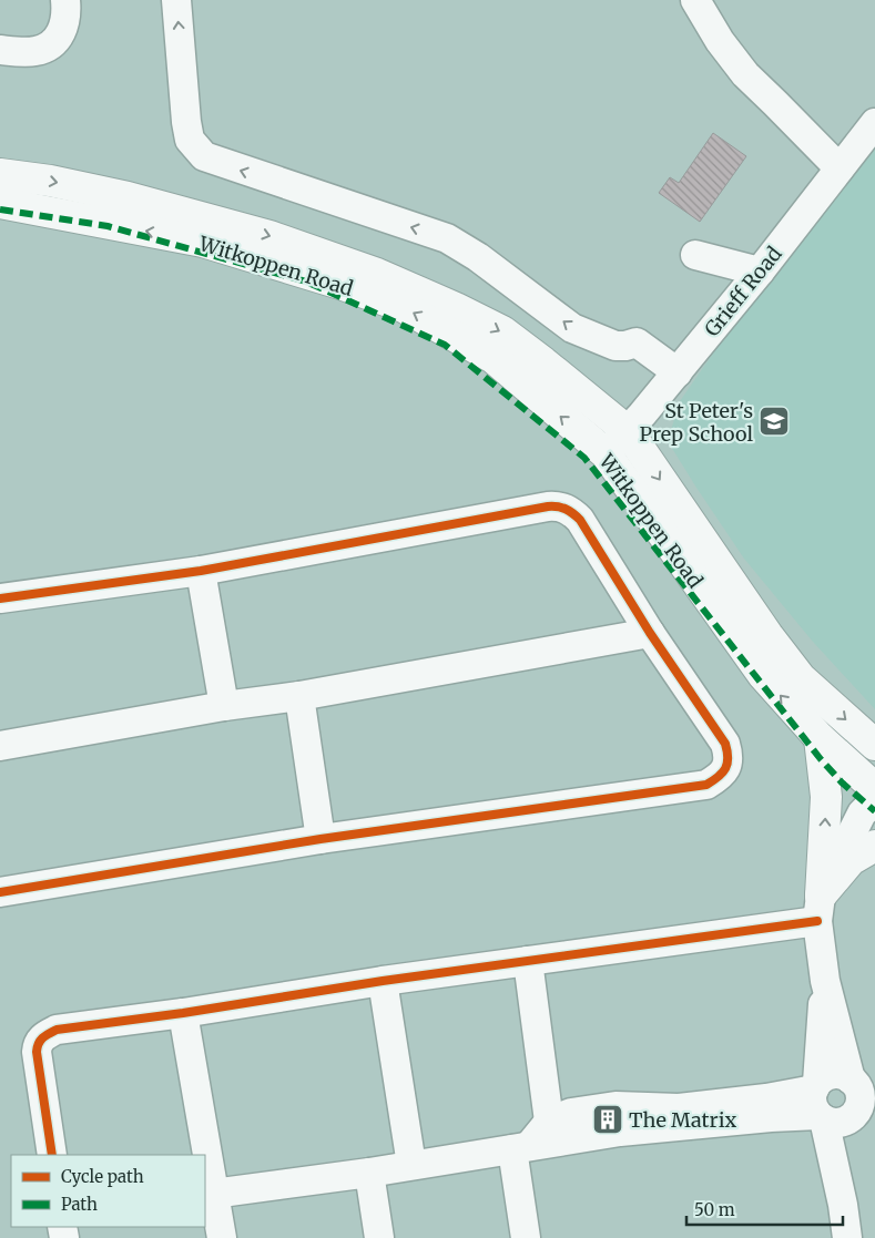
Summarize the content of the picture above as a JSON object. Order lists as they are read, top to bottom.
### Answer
{
  "streets": {
    "main road": ["Witkoppen Road"],
    "street": ["Grieff Road"]
  },
  "crossings": [
    ["Witkoppen Road", "Grieff Road"]
  ],
  "places": {
    "school or university": ["St Peter's Prep School"],
    "building": ["The Matrix"]
  },
  "legend": ["Cycle path", "Path"],
  "scale_bar": "50 m"
}
